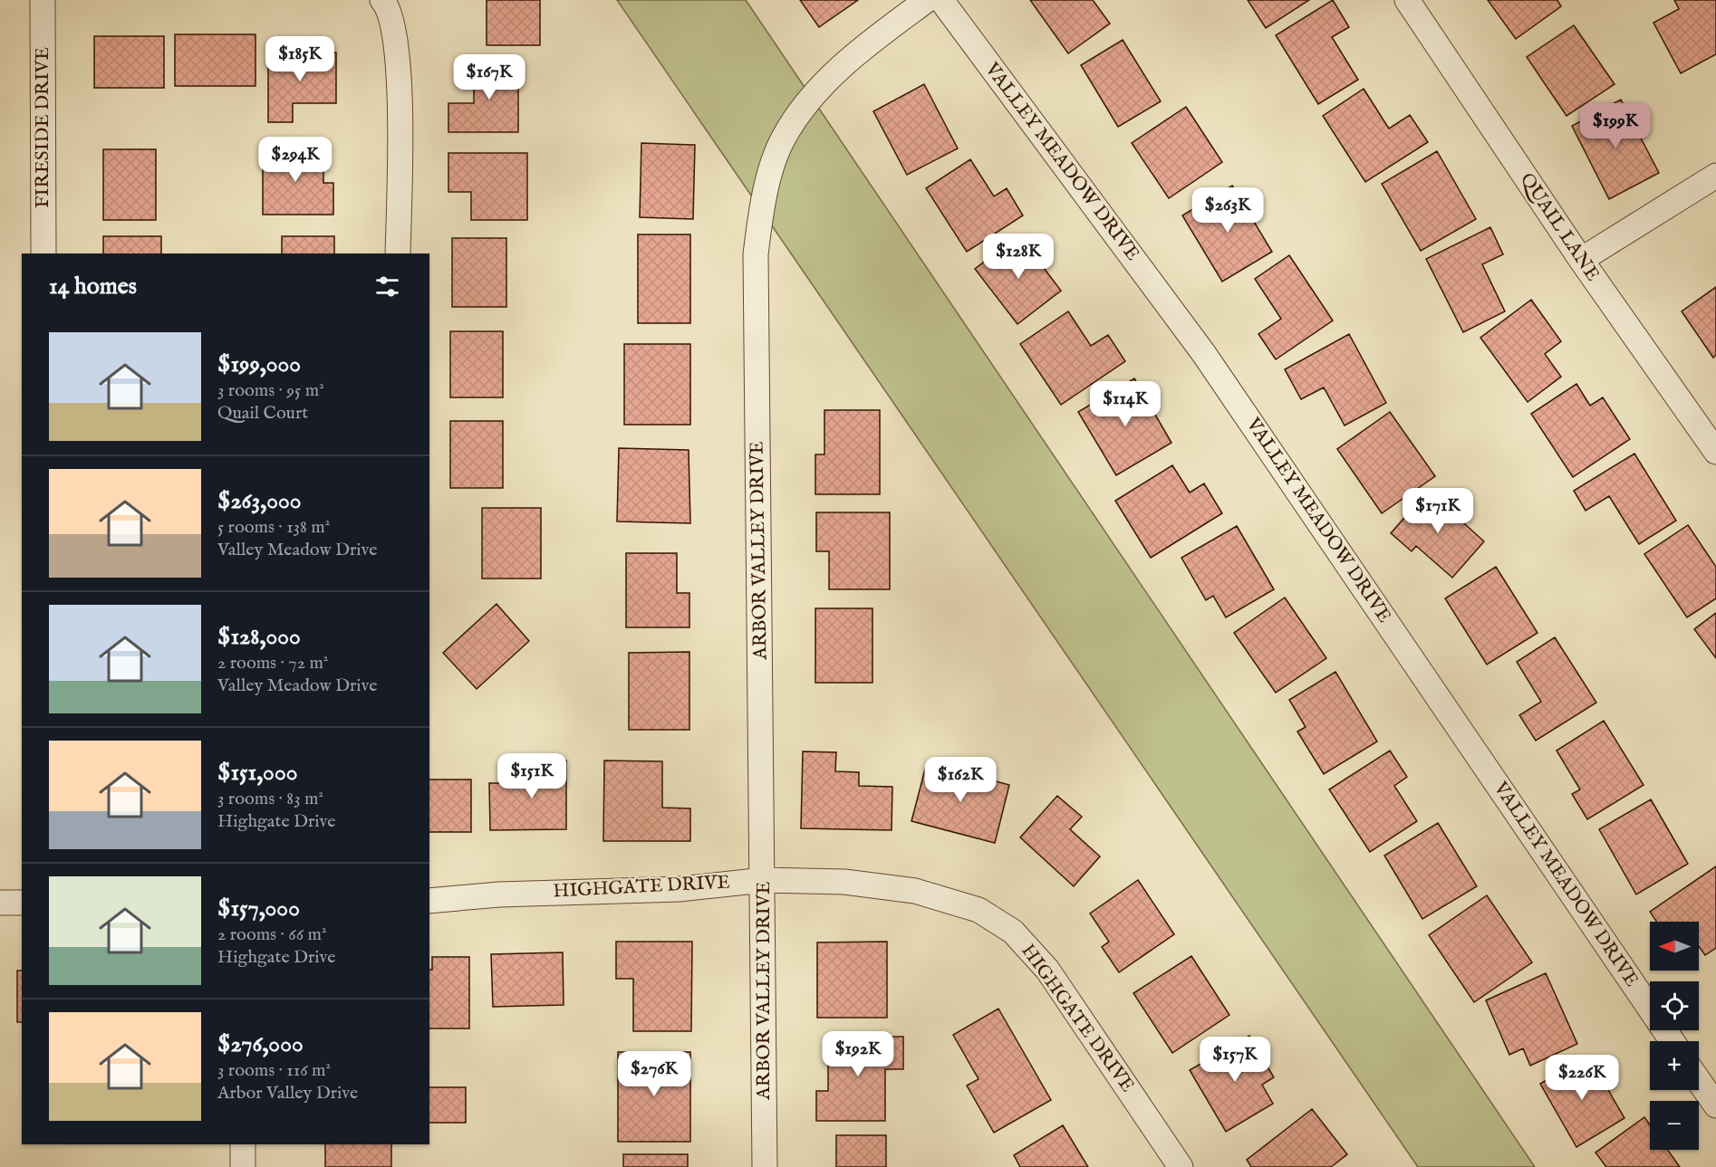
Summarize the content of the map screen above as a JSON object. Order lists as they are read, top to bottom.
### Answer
{
  "streets": {
    "street": [
      "FIRESIDE DRIVE",
      "VALLEY MEADOW DRIVE",
      "QUAIL LANE",
      "ARBOR VALLEY DRIVE",
      "HIGHGATE DRIVE"
    ]
  },
  "crossings": [
    ["ARBOR VALLEY DRIVE", "HIGHGATE DRIVE"]
  ],
  "north": "left",
  "page": {
    "price": [
      "$185K",
      "$167K",
      "$199K",
      "$294K",
      "$263K",
      "$128K",
      "$114K",
      "$171K",
      "$151K",
      "$162K",
      "$192K",
      "$157K",
      "$276K",
      "$226K"
    ],
    "heading": "14 homes",
    "list": [
      {
        "name": "$199,000",
        "note": "3 rooms · 95 m² · Quail Court"
      },
      {
        "name": "$263,000",
        "note": "5 rooms · 138 m² · Valley Meadow Drive"
      },
      {
        "name": "$128,000",
        "note": "2 rooms · 72 m² · Valley Meadow Drive"
      },
      {
        "name": "$151,000",
        "note": "3 rooms · 83 m² · Highgate Drive"
      },
      {
        "name": "$157,000",
        "note": "2 rooms · 66 m² · Highgate Drive"
      },
      {
        "name": "$276,000",
        "note": "3 rooms · 116 m² · Arbor Valley Drive"
      }
    ],
    "map_buttons": ["+", "−"]
  }
}
